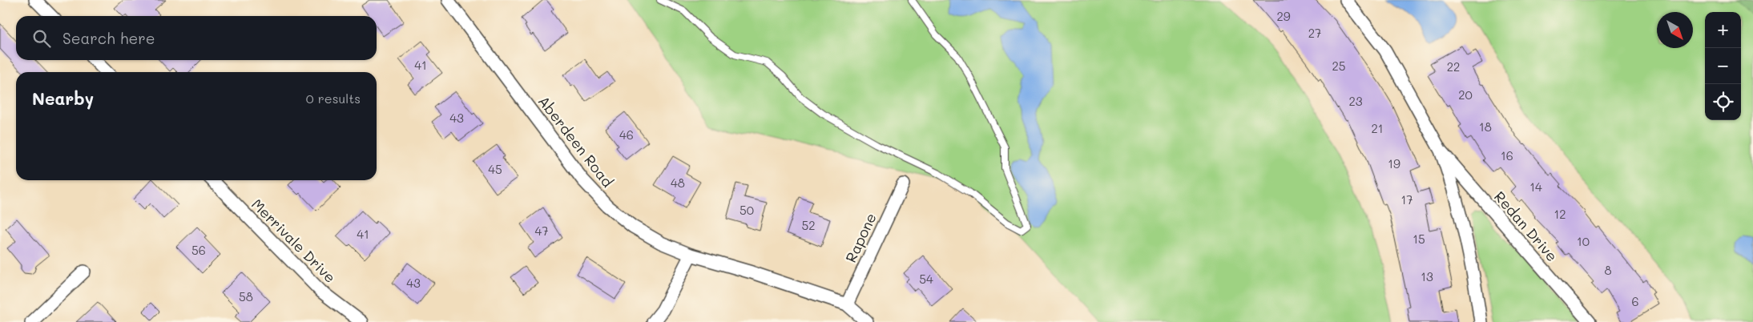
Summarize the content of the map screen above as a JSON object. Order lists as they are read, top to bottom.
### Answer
{
  "streets": {
    "street": [
      "Aberdeen Road",
      "Redan Drive",
      "Rapone",
      "Merrivale Drive"
    ]
  },
  "crossings": [
    ["Aberdeen Road", "Rapone"]
  ],
  "house_numbers": [
    "29",
    "27",
    "41",
    "25",
    "22",
    "20",
    "23",
    "43",
    "18",
    "21",
    "46",
    "16",
    "19",
    "45",
    "48",
    "14",
    "17",
    "50",
    "12",
    "52",
    "47",
    "41",
    "15",
    "10",
    "56",
    "8",
    "13",
    "54",
    "43",
    "58",
    "6"
  ],
  "north": "bottom right",
  "page": {
    "map_buttons": ["+", "−"],
    "search": "Search here",
    "heading": ["Nearby", "0 results"]
  }
}
